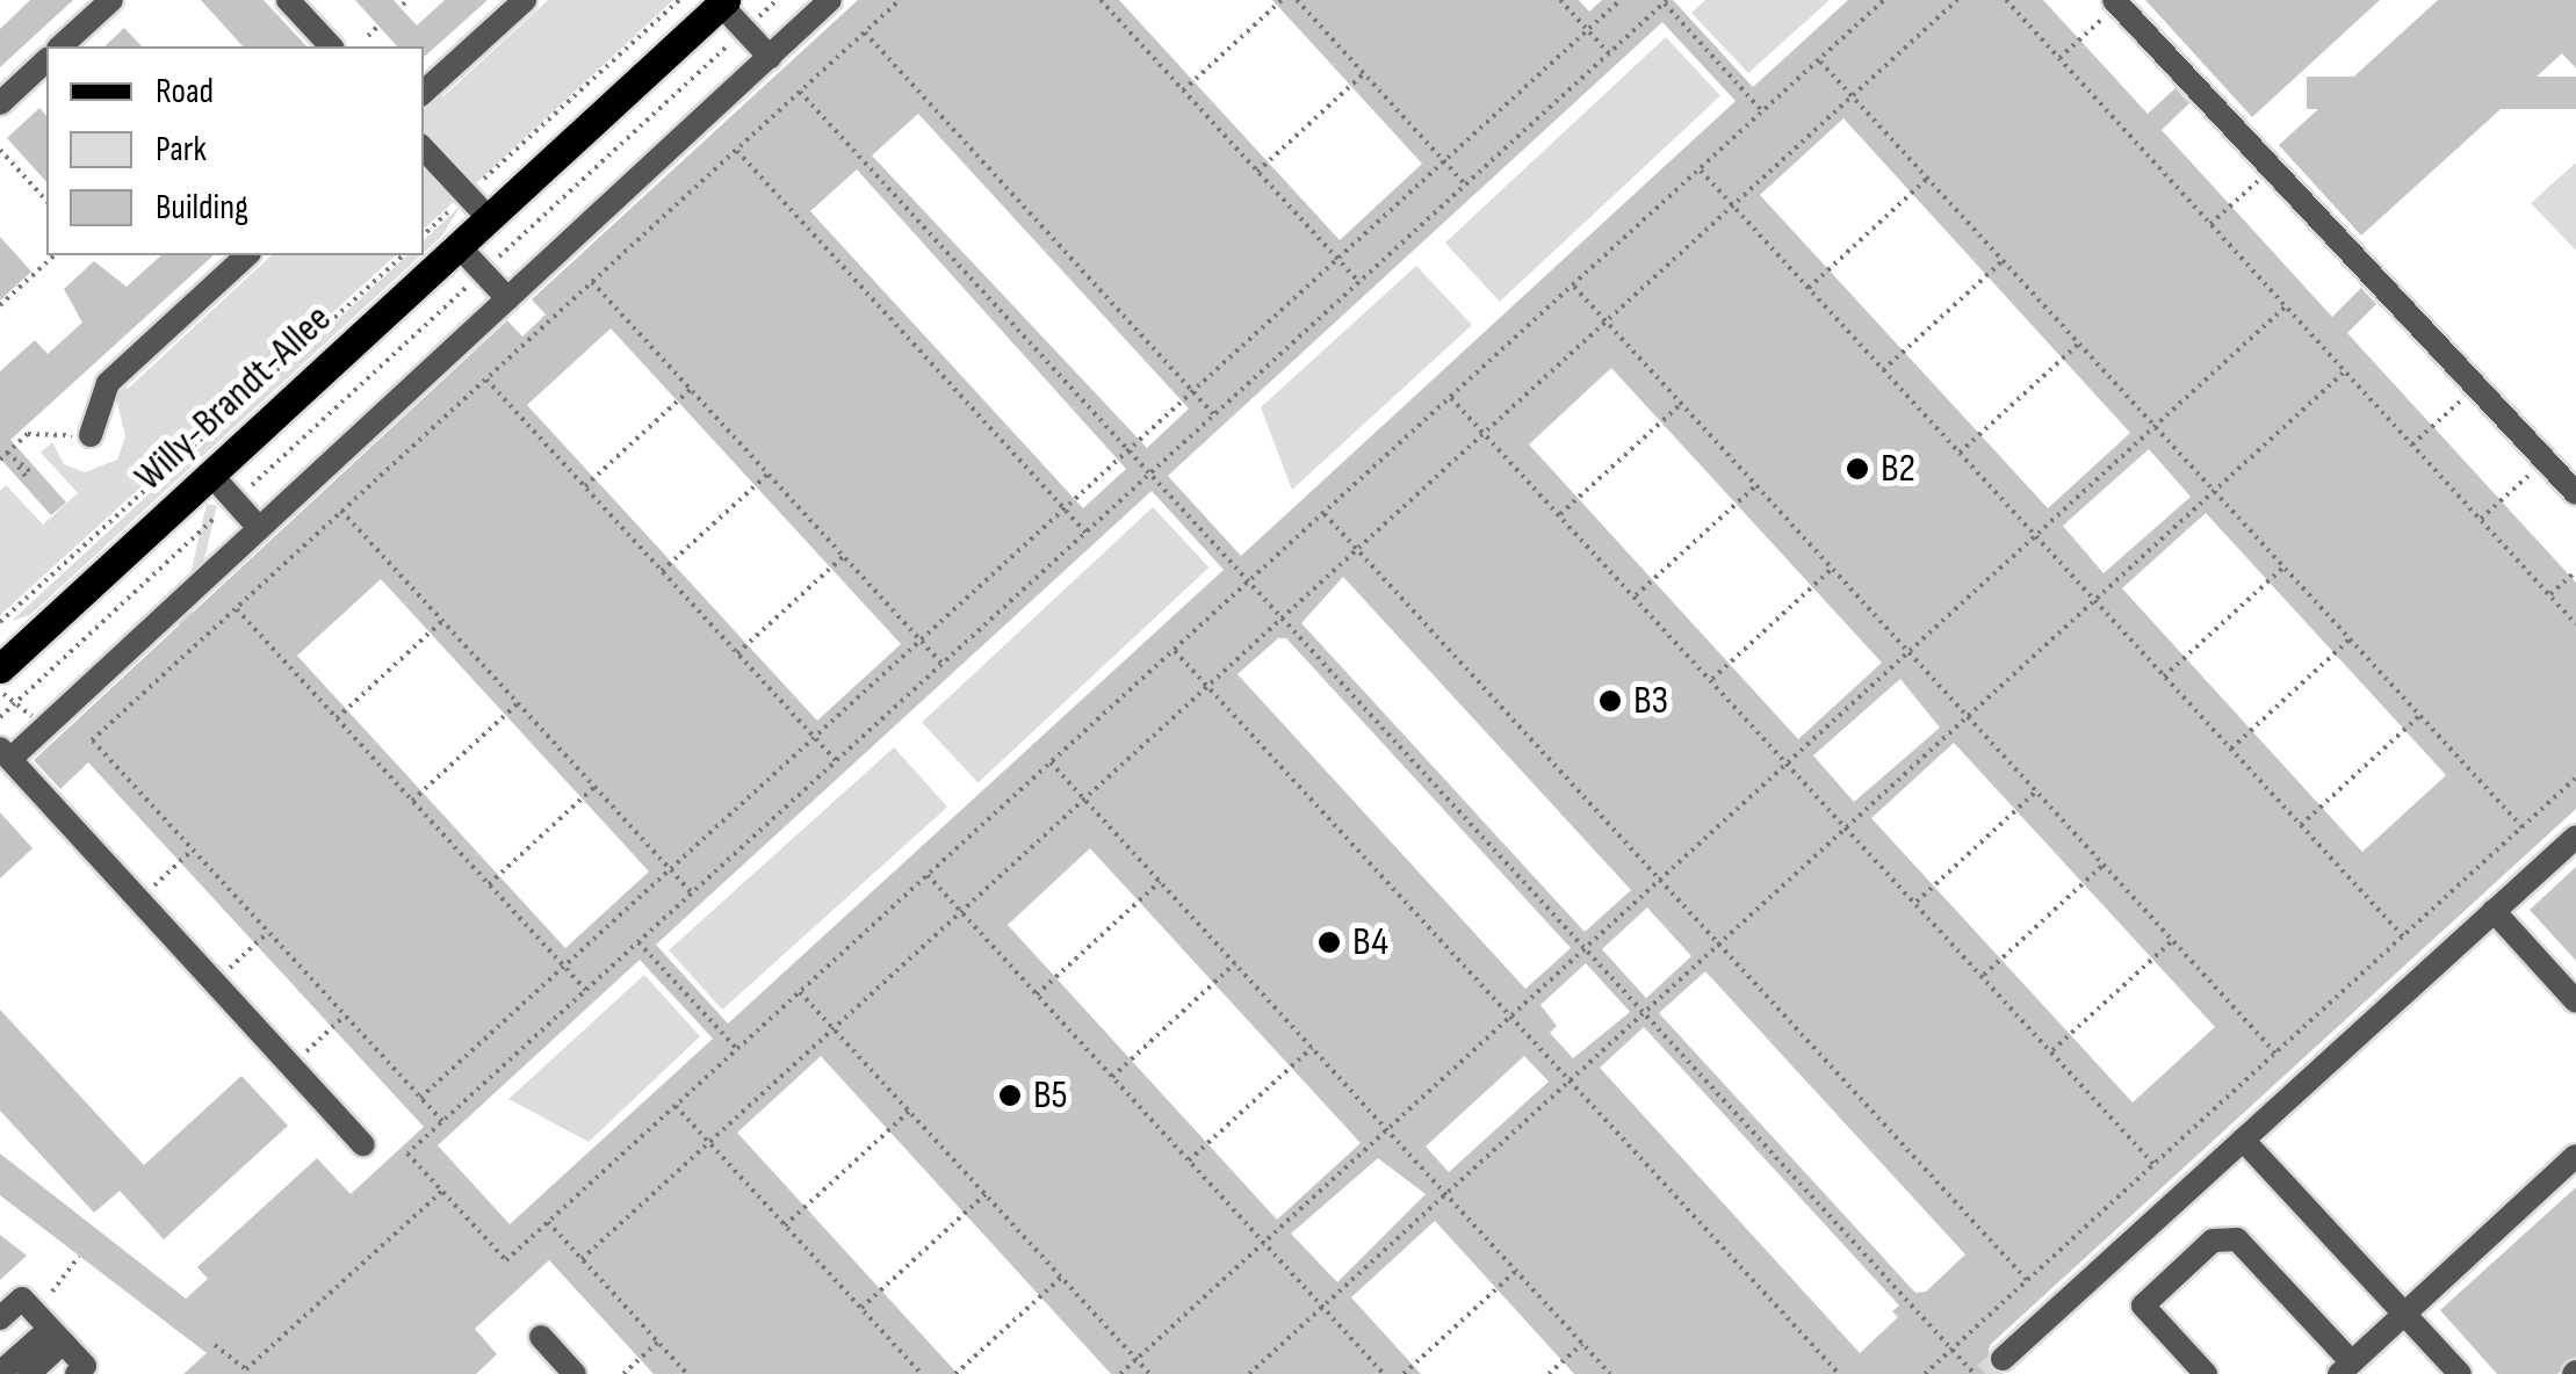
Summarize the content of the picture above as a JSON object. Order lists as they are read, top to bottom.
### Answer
{
  "streets": {
    "main road": ["Willy-Brandt-Allee"]
  },
  "places": [
    "B2",
    "B3",
    "B4",
    "B5"
  ],
  "legend": ["Road", "Park", "Building"]
}
